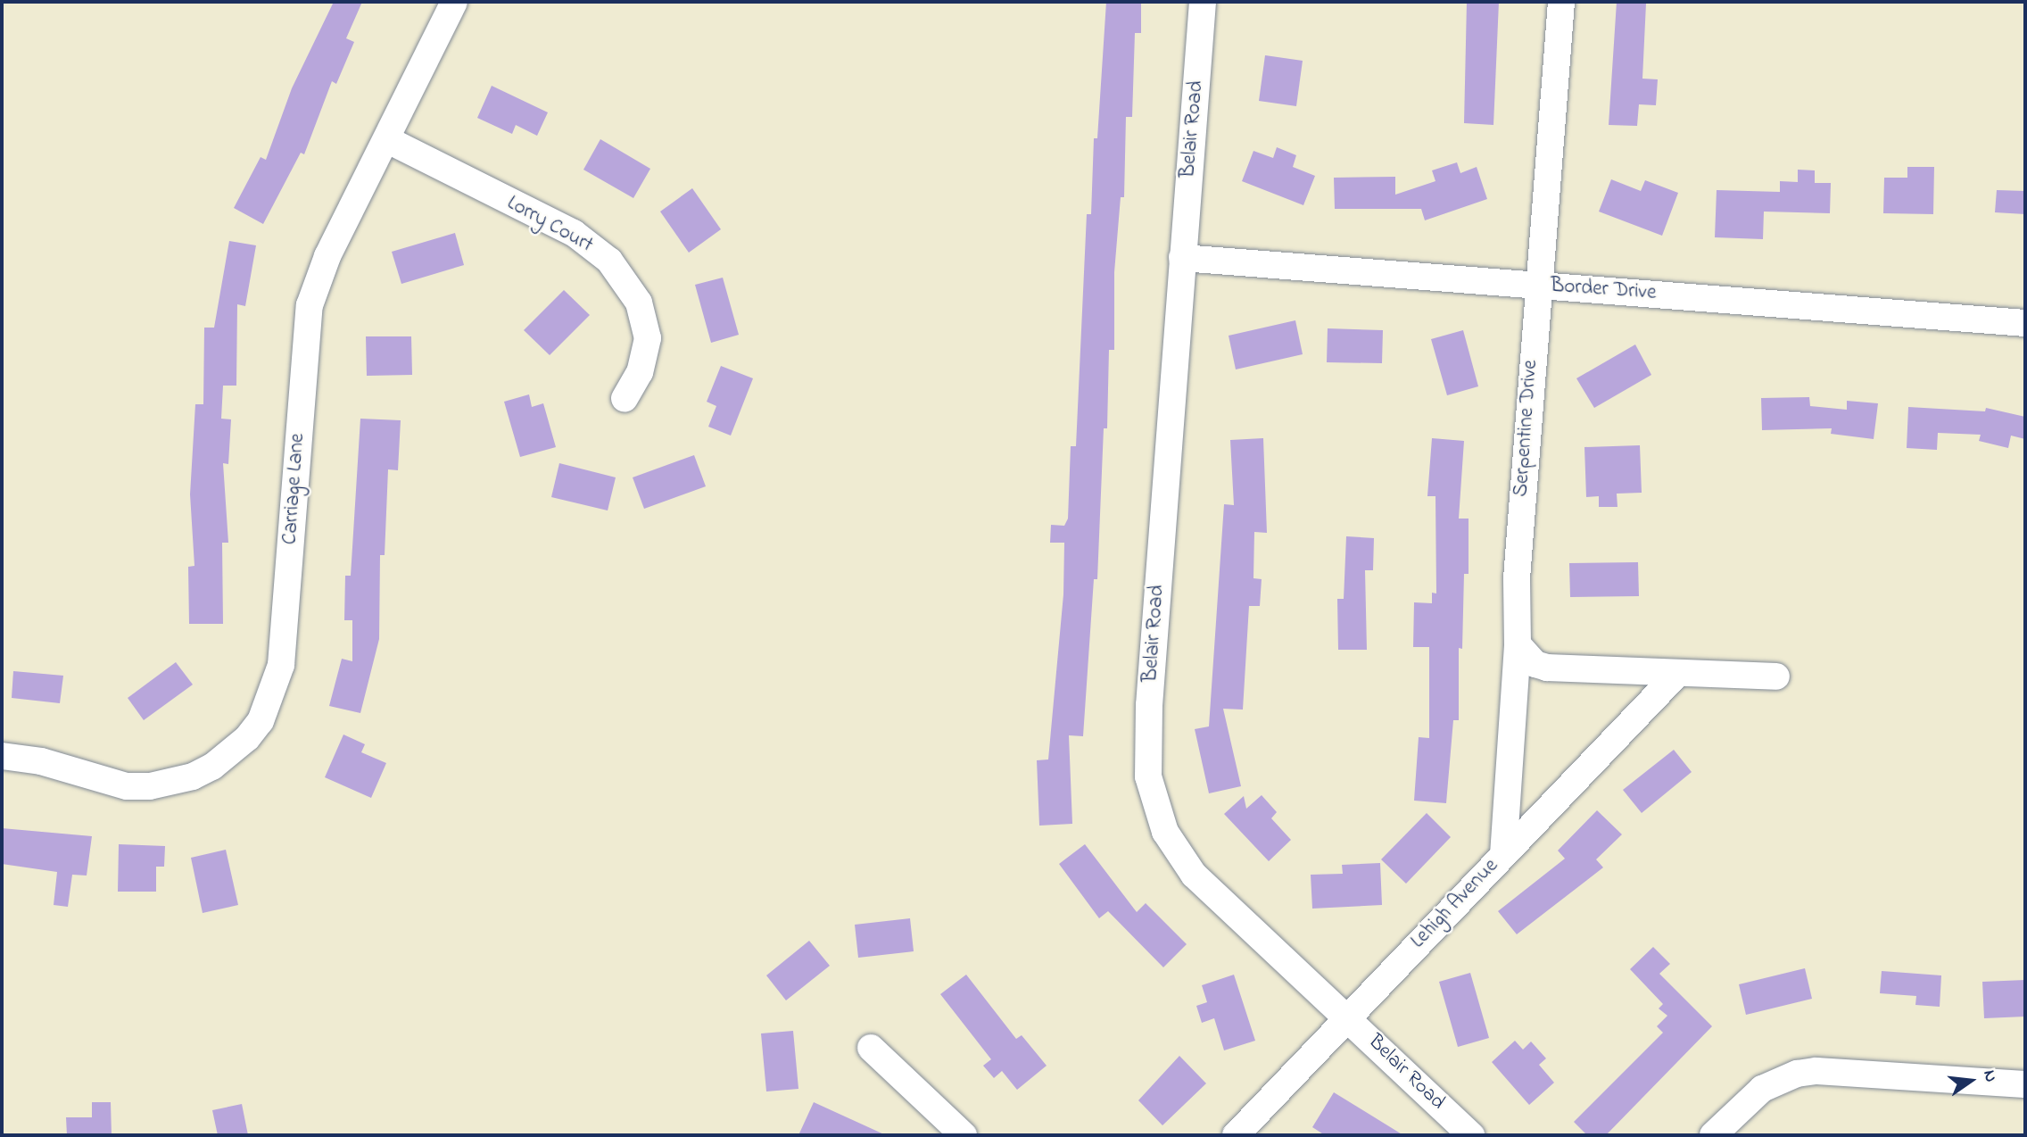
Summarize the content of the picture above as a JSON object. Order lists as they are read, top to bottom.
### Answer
{
  "streets": {
    "street": [
      "Belair Road",
      "Lorry Court",
      "Border Drive",
      "Serpentine Drive",
      "Carriage Lane",
      "Lehigh Avenue"
    ]
  },
  "crossings": [
    ["Belair Road", "Border Drive"],
    ["Belair Road", "Lehigh Avenue"],
    ["Lorry Court", "Carriage Lane"],
    ["Border Drive", "Serpentine Drive"],
    ["Serpentine Drive", "Lehigh Avenue"]
  ],
  "north": "right"
}
